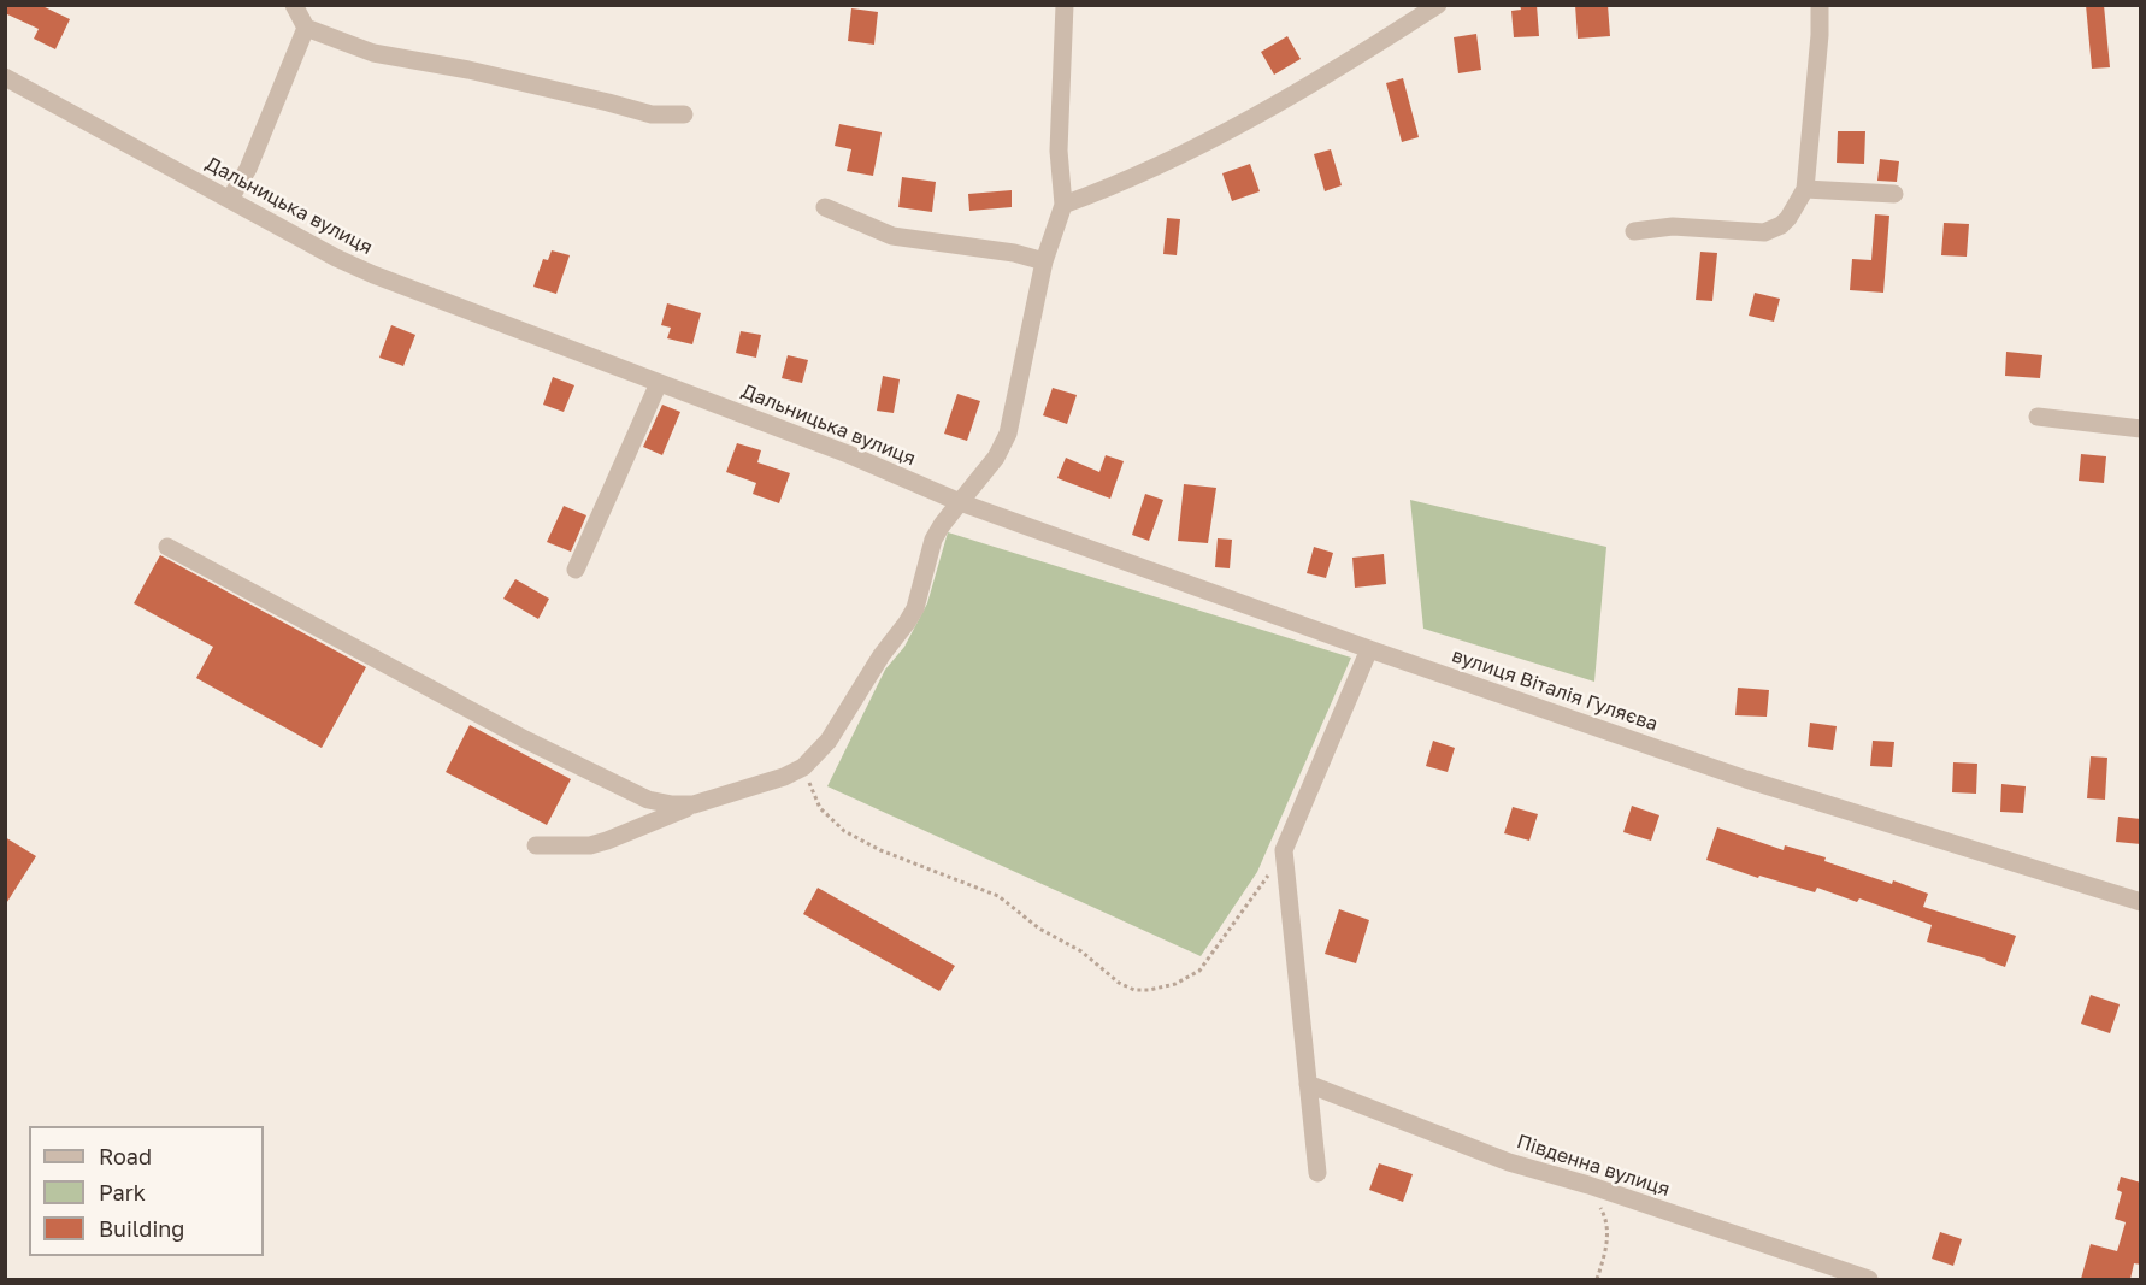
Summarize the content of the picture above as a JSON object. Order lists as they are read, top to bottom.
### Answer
{
  "streets": {
    "street": ["Дальницька вулиця", "вулиця Віталія Гуляєва", "Південна вулиця"]
  },
  "crossings": [
    ["Дальницька вулиця", "вулиця Віталія Гуляєва"]
  ],
  "legend": ["Road", "Park", "Building"]
}
